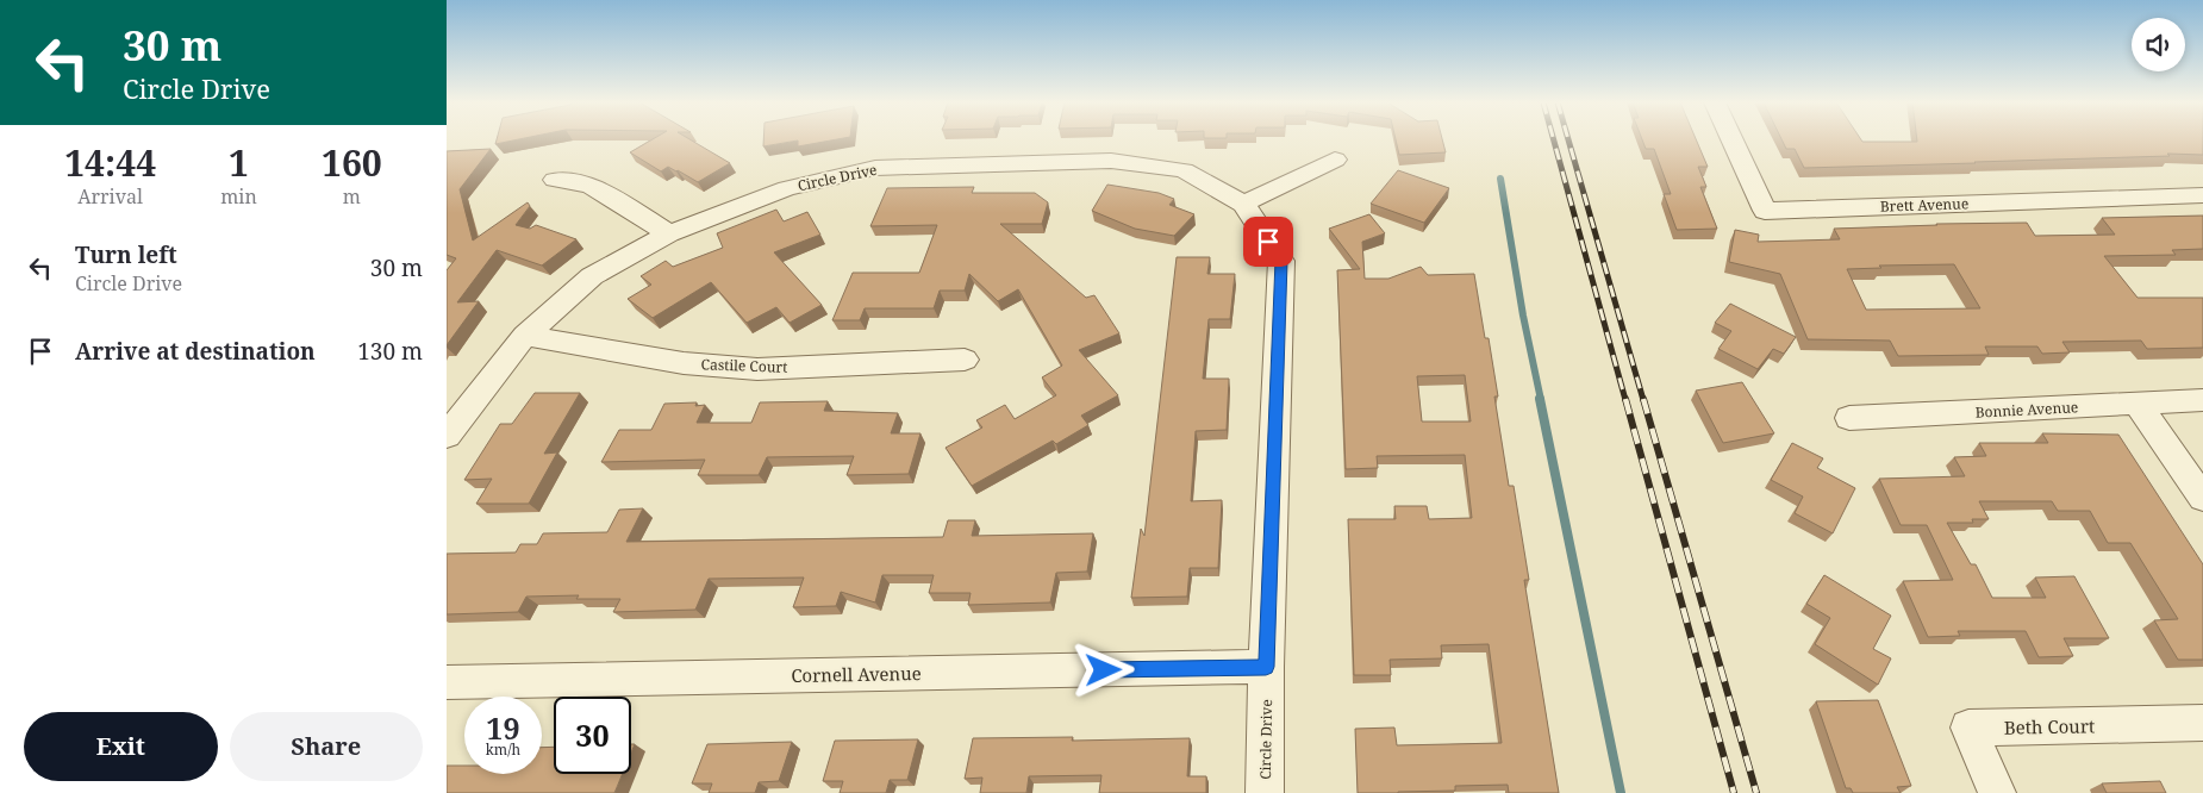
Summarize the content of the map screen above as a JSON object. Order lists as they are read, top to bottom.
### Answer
{
  "streets": {
    "street": [
      "Circle Drive",
      "Brett Avenue",
      "Castile Court",
      "Bonnie Avenue",
      "Cornell Avenue",
      "Beth Court"
    ]
  },
  "crossings": [
    ["Circle Drive", "Castile Court"],
    ["Circle Drive", "Cornell Avenue"]
  ],
  "page": {
    "turn": ["30 m", "Circle Drive"],
    "eta": [
      "14:44",
      "Arrival",
      "1",
      "min",
      "160",
      "m"
    ],
    "list": [
      {
        "name": "Turn left",
        "note": "Circle Drive",
        "value": "30 m"
      },
      {
        "name": "Arrive at destination",
        "value": "130 m"
      }
    ],
    "speed": "19 km/h",
    "limit": "30",
    "buttons": ["Exit", "Share"]
  }
}
